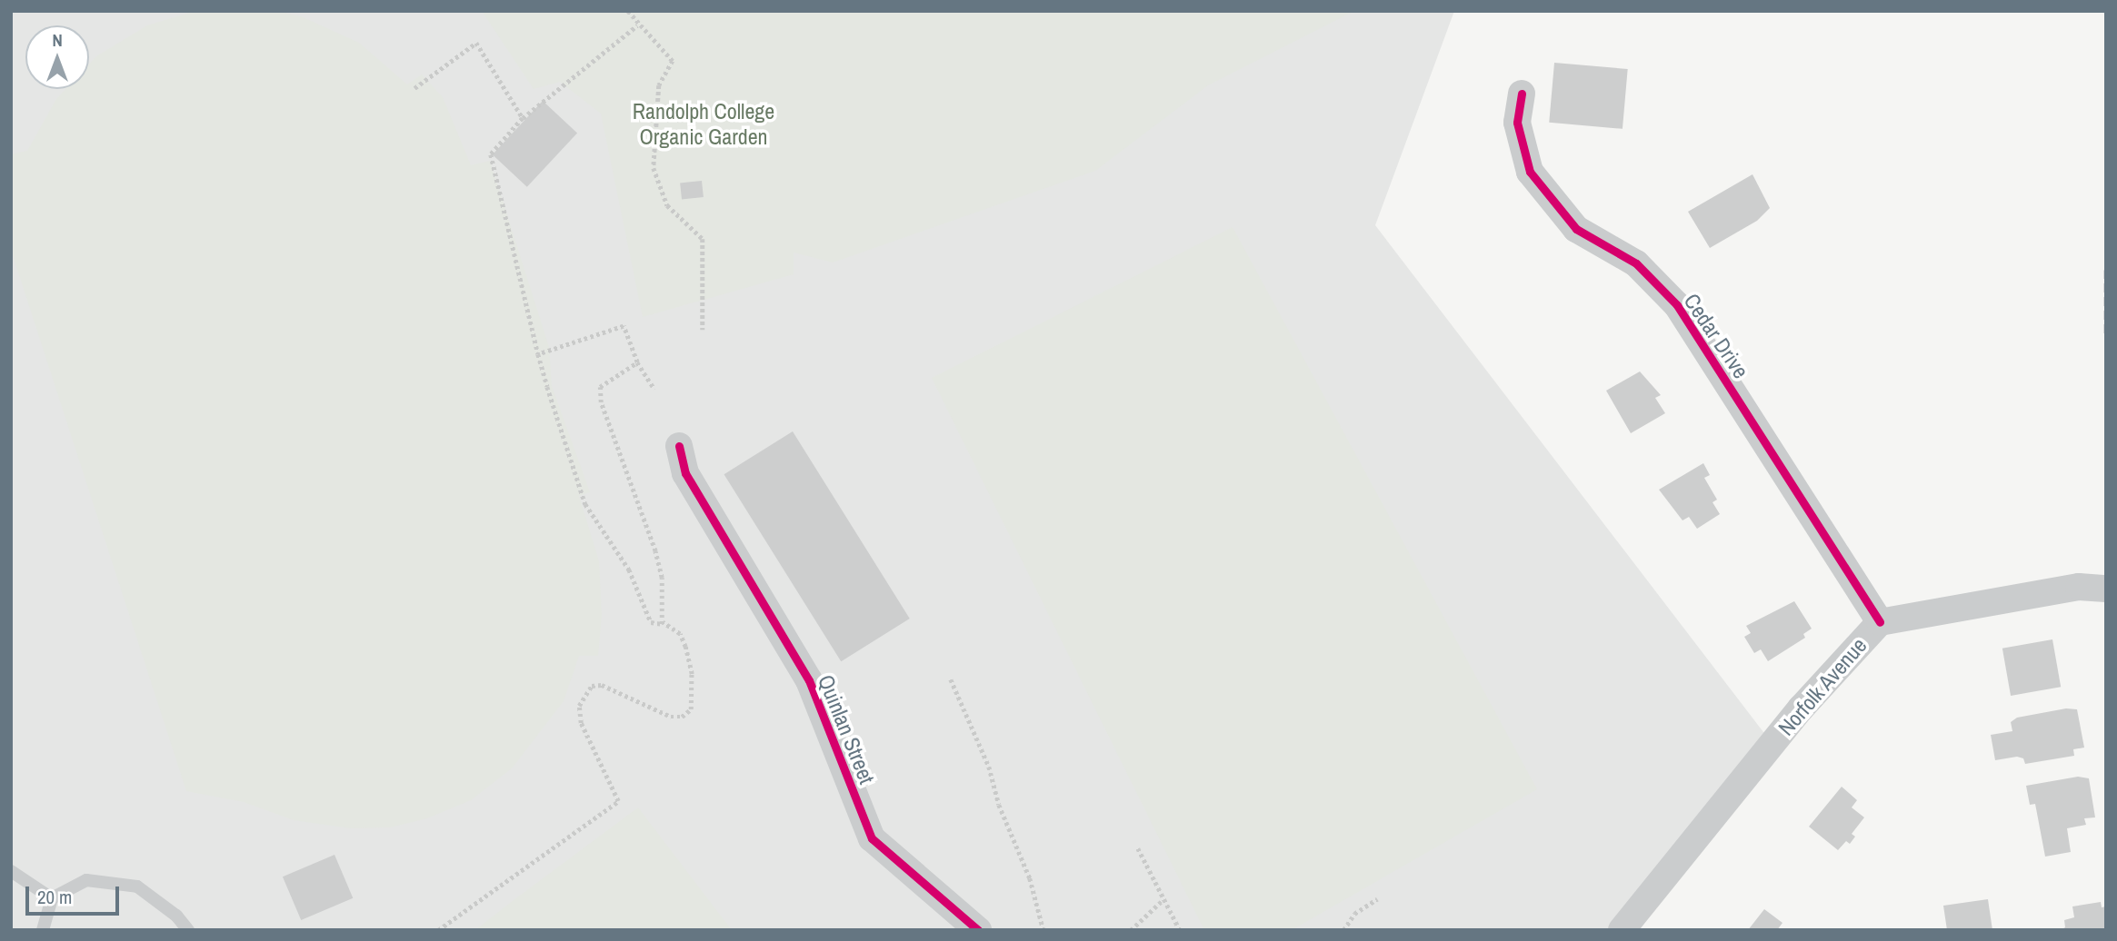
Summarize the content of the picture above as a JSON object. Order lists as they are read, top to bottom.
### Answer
{
  "streets": {
    "street": ["Cedar Drive", "Norfolk Avenue", "Quinlan Street"]
  },
  "crossings": [
    ["Cedar Drive", "Norfolk Avenue"]
  ],
  "parks": ["Randolph College Organic Garden"],
  "scale_bar": "20 m",
  "north": "top"
}
